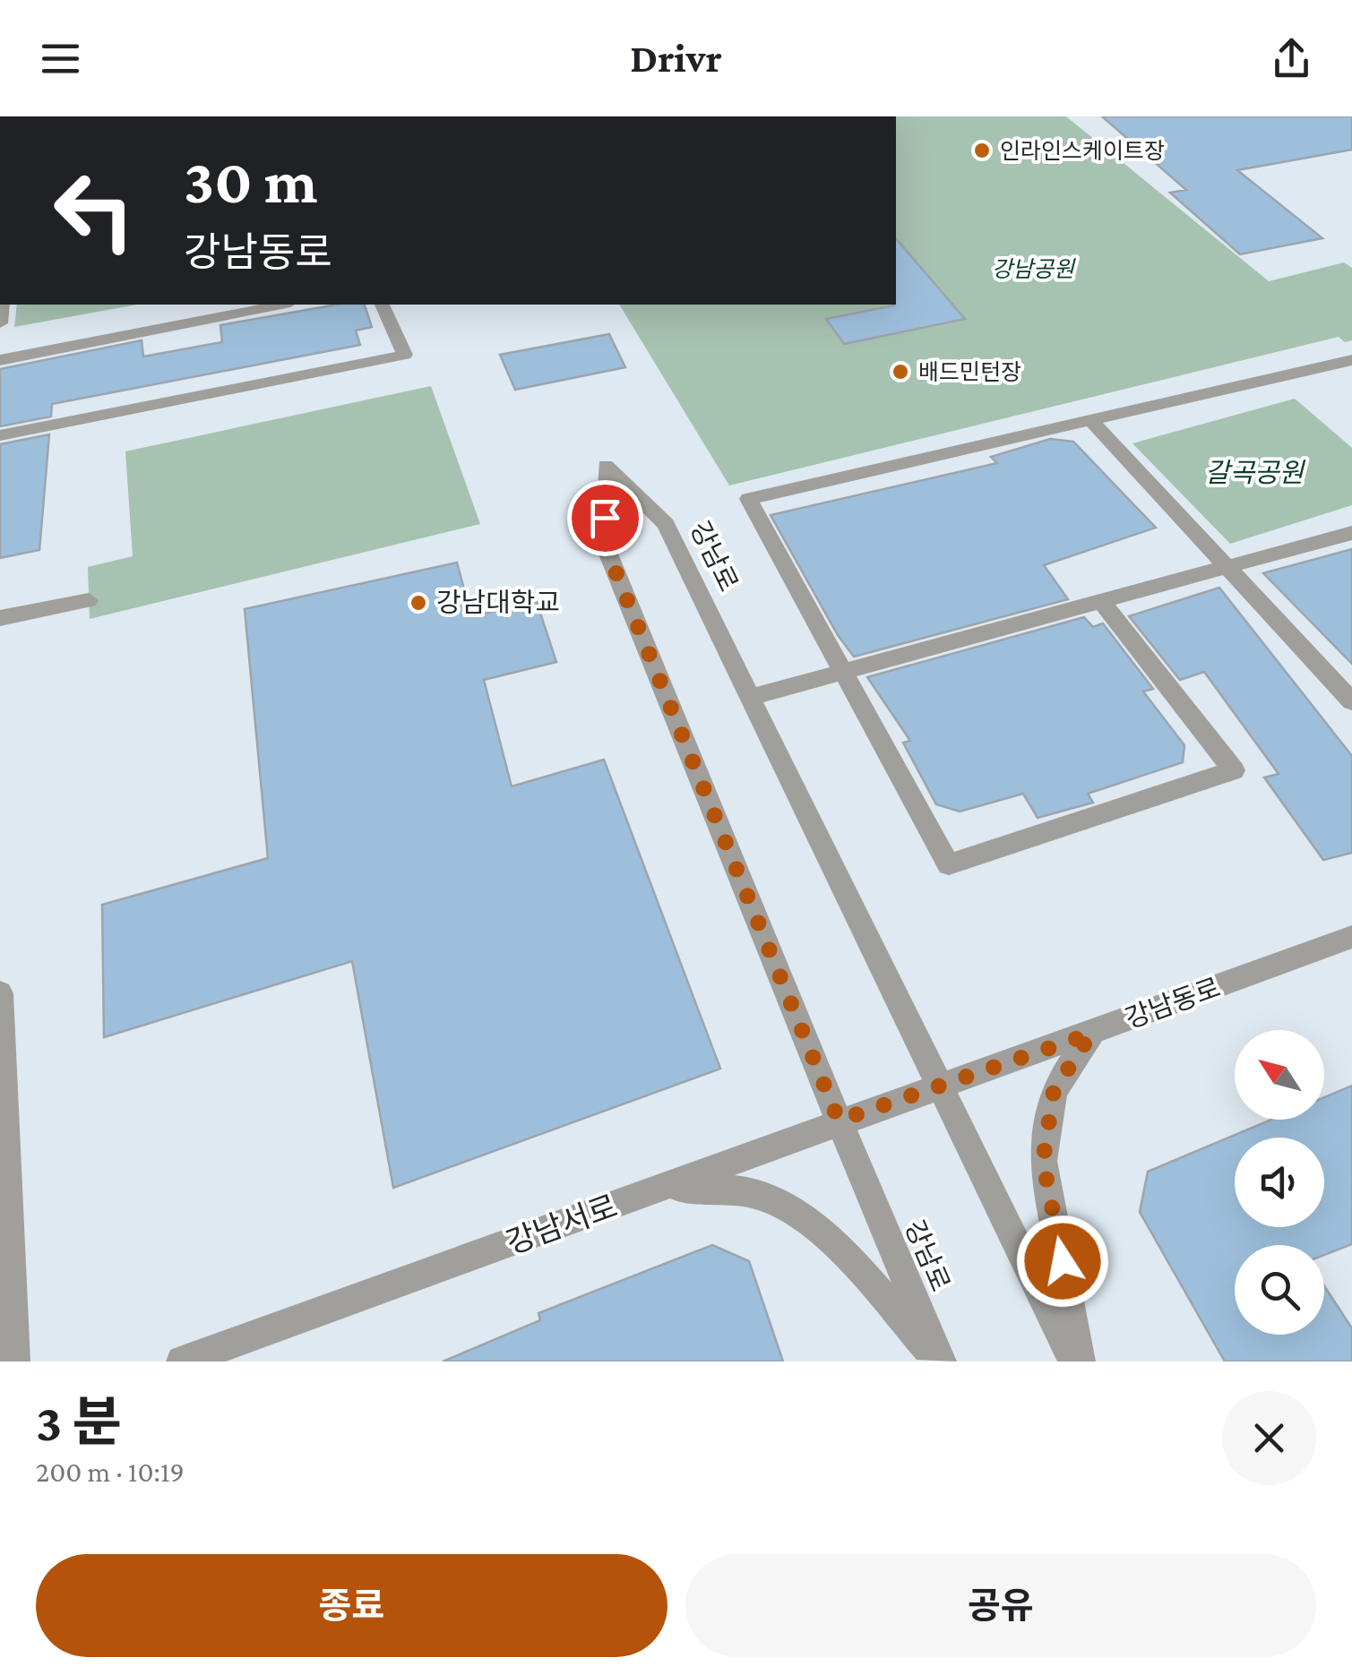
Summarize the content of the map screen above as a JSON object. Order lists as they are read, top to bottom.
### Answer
{
  "streets": {
    "street": ["강남로", "강남동로", "강남서로"]
  },
  "crossings": [
    ["강남로", "강남동로"],
    ["강남로", "강남서로"],
    ["강남동로", "강남서로"]
  ],
  "parks": ["강남공원", "갈곡공원"],
  "places": ["인라인스케이트장", "배드민턴장", "강남대학교"],
  "north": "top left",
  "page": {
    "header": "Drivr",
    "turn": ["30 m", "강남동로"],
    "heading": ["3 분", "200 m · 10:19"],
    "buttons": ["종료", "공유"]
  }
}
